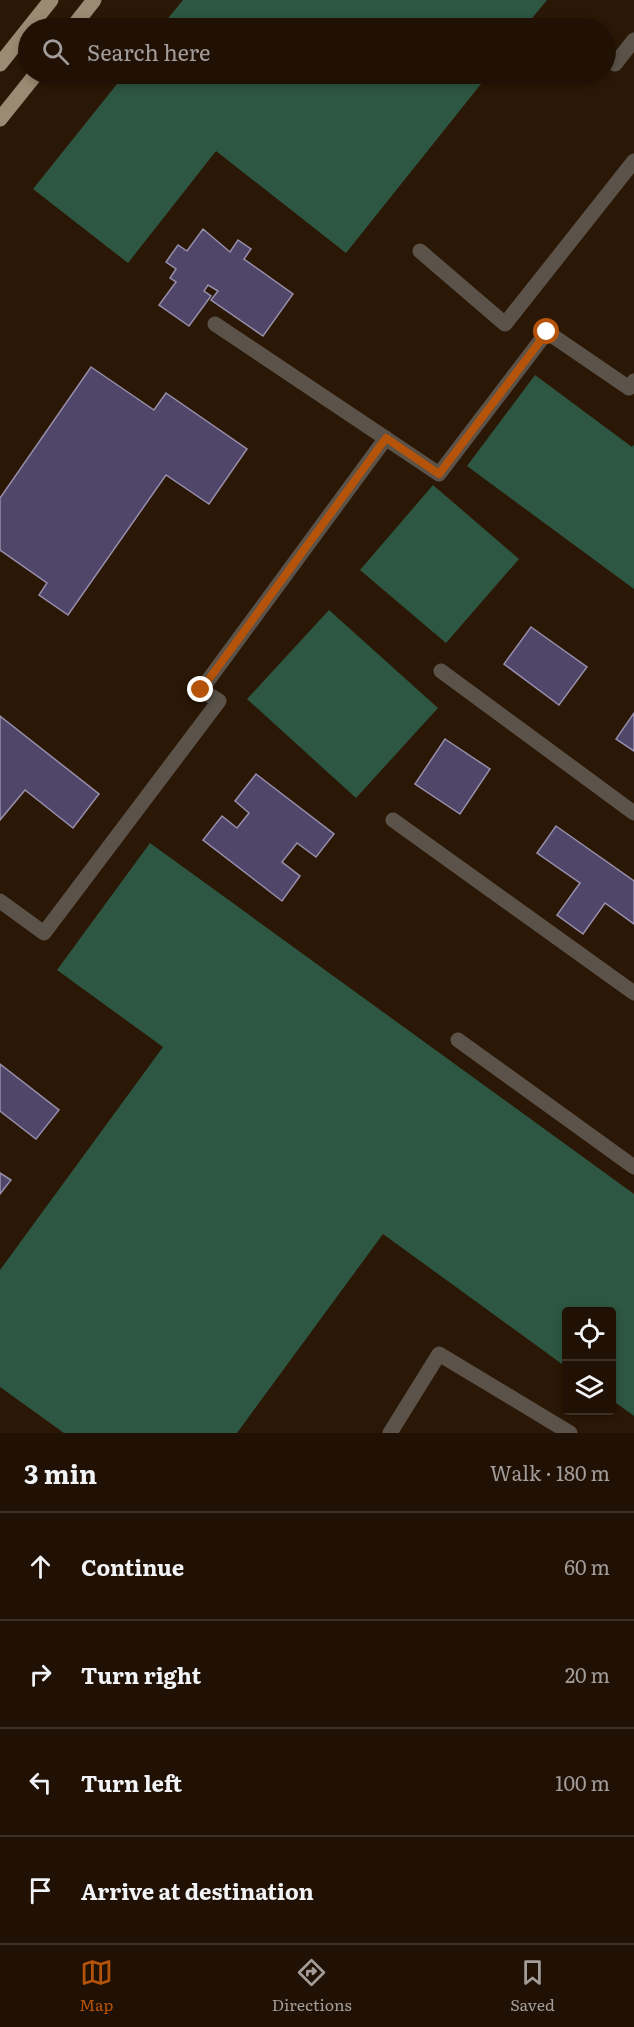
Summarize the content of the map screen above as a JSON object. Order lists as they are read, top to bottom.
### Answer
{
  "page": {
    "search": "Search here",
    "heading": ["3 min", "Walk · 180 m"],
    "list": [
      ["Continue", "60 m"],
      ["Turn right", "20 m"],
      ["Turn left", "100 m"],
      "Arrive at destination"
    ],
    "nav": ["Map", "Directions", "Saved"]
  }
}
